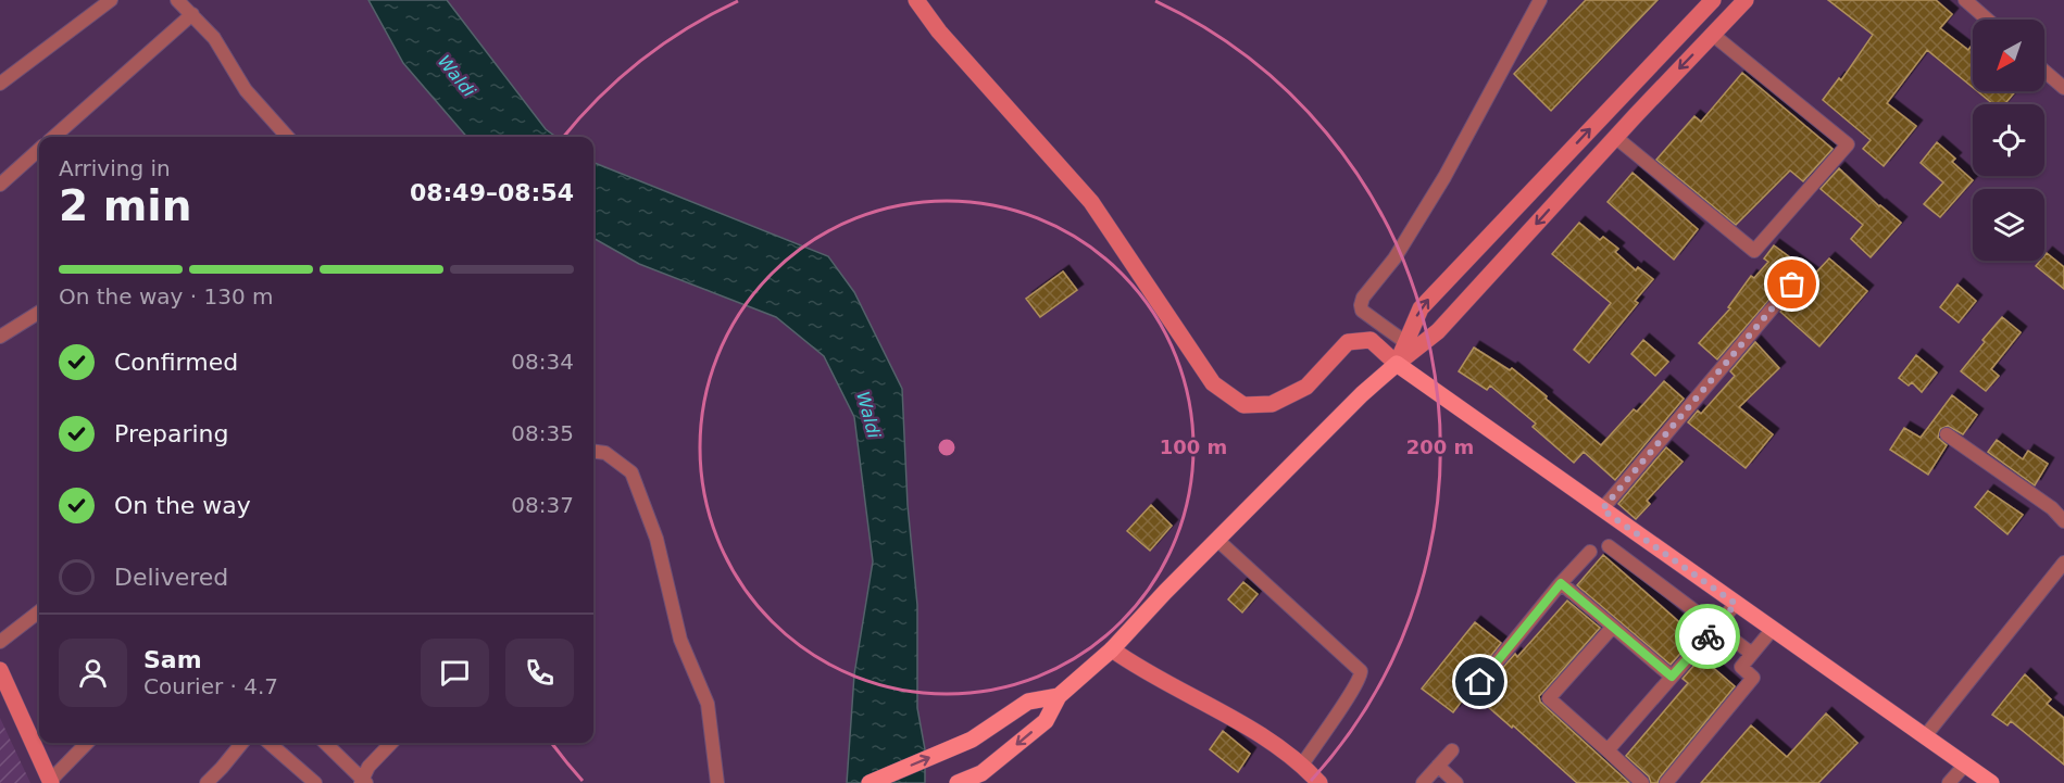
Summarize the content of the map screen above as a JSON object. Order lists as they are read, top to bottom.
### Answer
{
  "water": ["Waldi"],
  "north": "bottom left",
  "page": {
    "heading": ["2 min", "Arriving in", "08:49–08:54"],
    "panel": ["Sam", "Courier · 4.7"],
    "bar": "On the way · 130 m",
    "list": [
      ["Confirmed", "08:34"],
      ["Preparing", "08:35"],
      ["On the way", "08:37"],
      "Delivered"
    ]
  },
  "rings": ["100 m", "200 m"]
}
